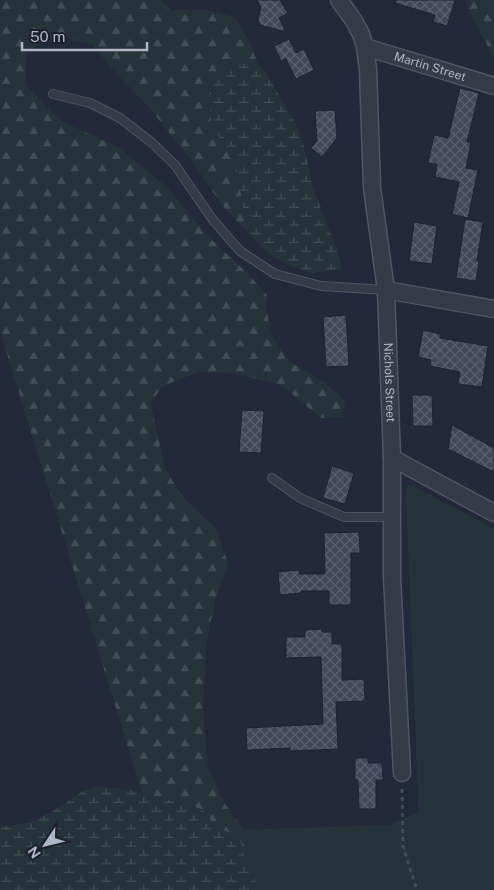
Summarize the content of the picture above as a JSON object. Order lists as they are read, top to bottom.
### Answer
{
  "streets": {
    "street": ["Martin Street", "Nichols Street"]
  },
  "crossings": [
    ["Martin Street", "Nichols Street"]
  ],
  "scale_bar": "50 m",
  "north": "bottom left"
}
